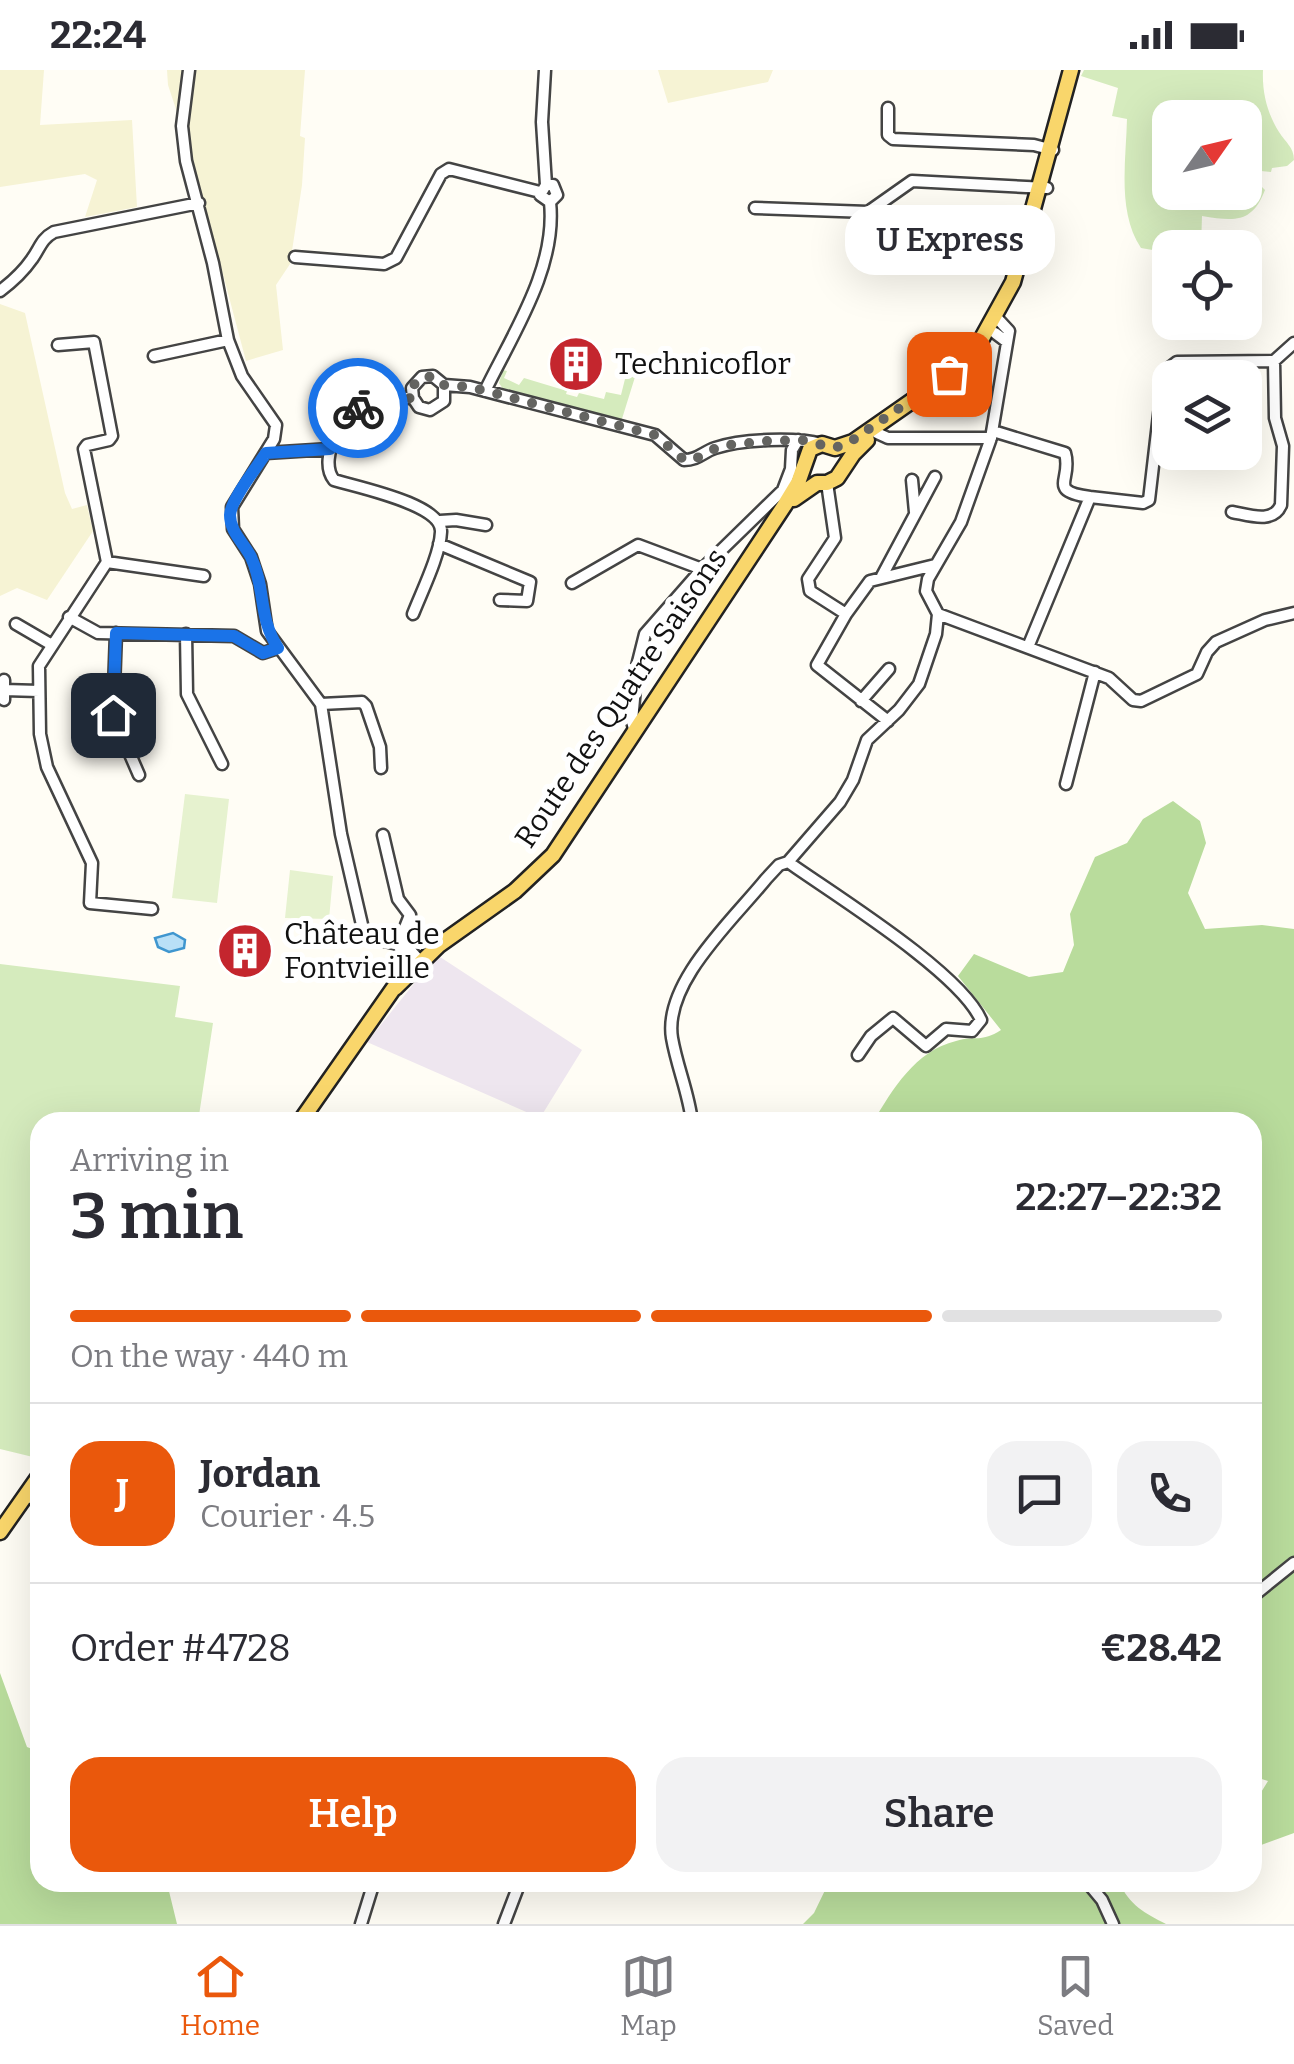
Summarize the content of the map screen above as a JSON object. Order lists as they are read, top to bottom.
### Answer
{
  "streets": {
    "main road": ["Route des Quatre Saisons"]
  },
  "places": {
    "building": ["Technicoflor", "Château de Fontvieille"],
    "other": ["U Express"]
  },
  "north": "top right",
  "page": {
    "status": "22:24",
    "bubble": "U Express",
    "heading": ["3 min", "Arriving in", "22:27–22:32"],
    "panel": [
      "Jordan",
      "Courier · 4.5",
      "Order #4728",
      "€28.42"
    ],
    "bar": "On the way · 440 m",
    "round": "J",
    "buttons": ["Help", "Share"],
    "tabs": ["Home", "Map", "Saved"]
  }
}
